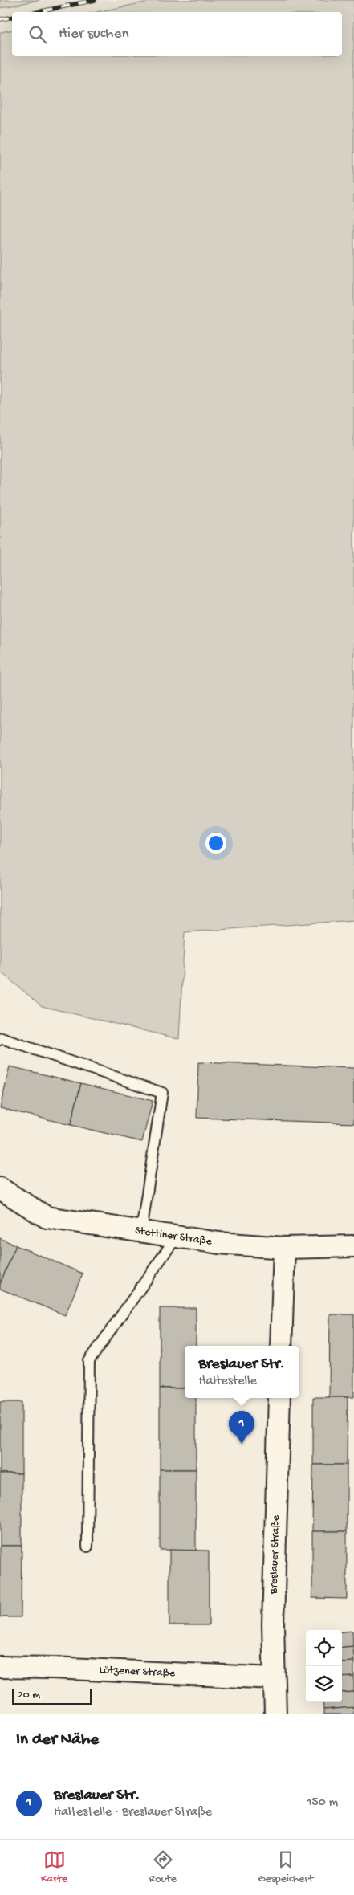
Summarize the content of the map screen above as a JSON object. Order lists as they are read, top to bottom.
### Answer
{
  "streets": {
    "street": ["Stettiner Straße", "Breslauer Straße", "Lötzener Straße"]
  },
  "crossings": [
    ["Breslauer Straße", "Lötzener Straße"]
  ],
  "scale_bar": "20 m",
  "page": {
    "search": "Hier suchen",
    "popup": ["Breslauer Str.", "Haltestelle"],
    "pins": "1",
    "scale": "20 m",
    "heading": "In der Nähe",
    "list": [
      {
        "mark": "1",
        "name": "Breslauer Str.",
        "note": "Haltestelle · Breslauer Straße",
        "value": "150 m"
      }
    ],
    "nav": ["Karte", "Route", "Gespeichert"]
  }
}
